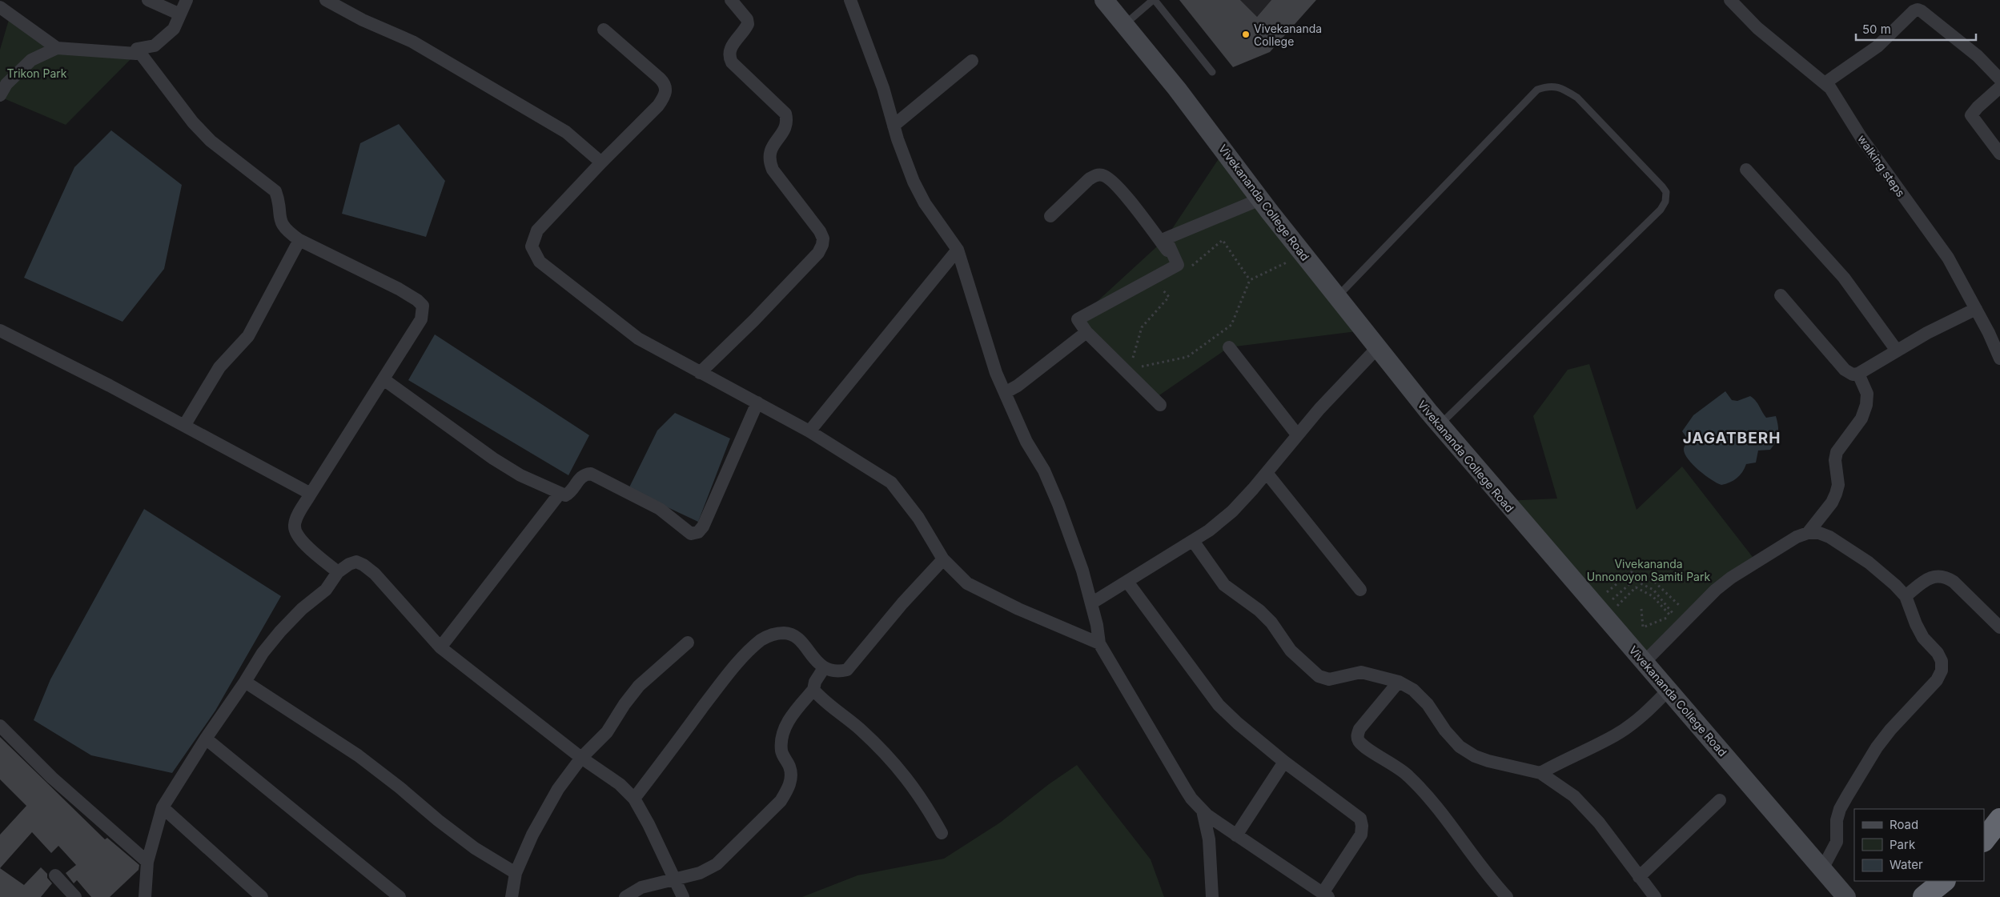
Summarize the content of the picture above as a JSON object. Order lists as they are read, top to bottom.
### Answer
{
  "streets": {
    "street": ["walking steps", "Vivekananda College Road"]
  },
  "districts": ["JAGATBERH"],
  "parks": ["Trikon Park", "Vivekananda Unnonoyon Samiti Park"],
  "places": ["Vivekananda College"],
  "legend": ["Road", "Park", "Water"],
  "scale_bar": "50 m"
}
